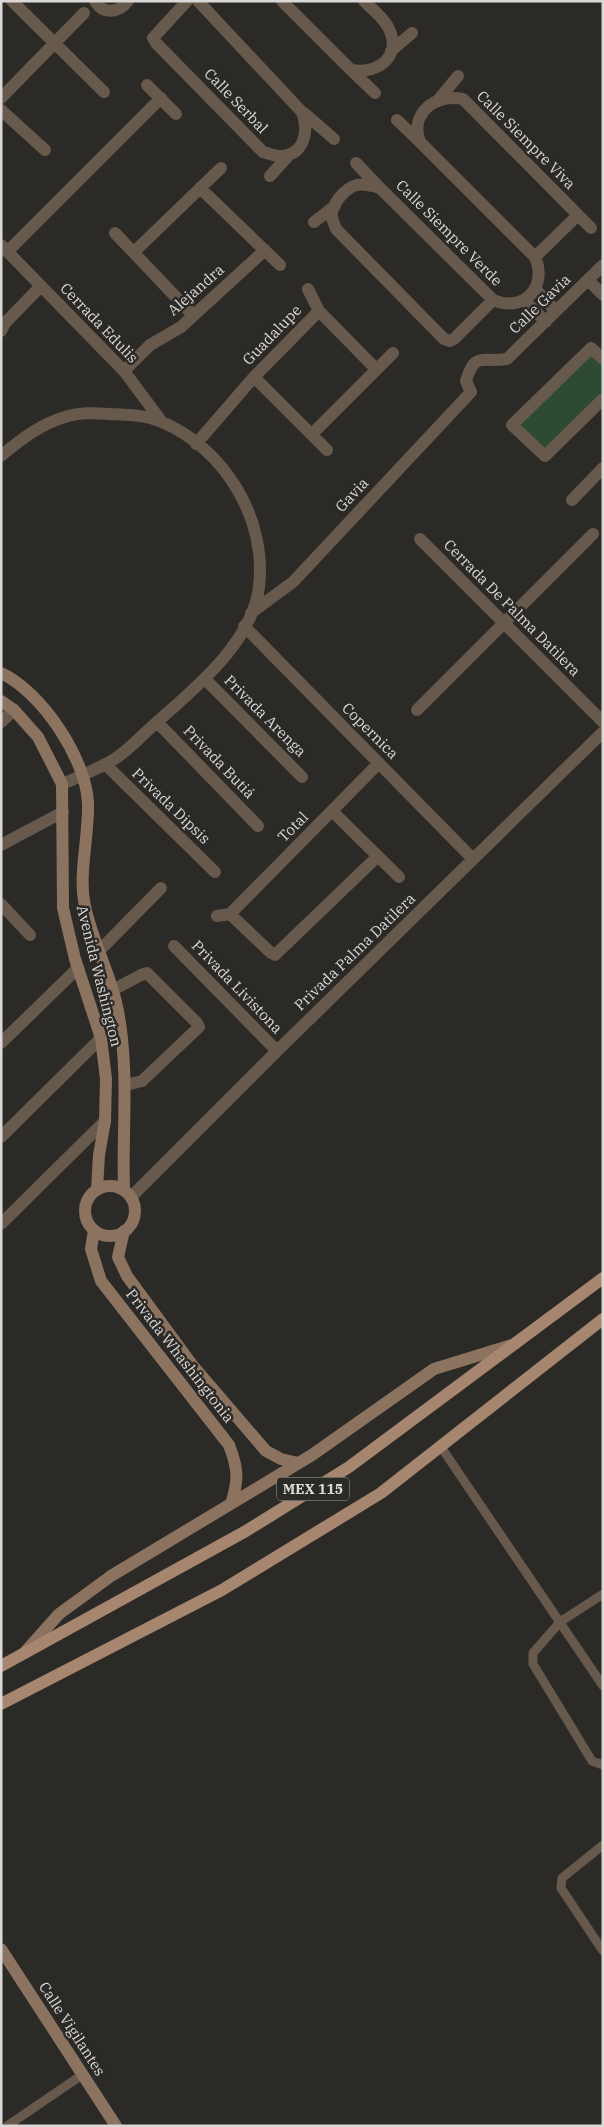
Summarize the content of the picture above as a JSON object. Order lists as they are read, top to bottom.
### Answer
{
  "streets": {
    "main road": [
      "Avenida Washington",
      "Privada Whashingtonia",
      "MEX 115",
      "Calle Vigilantes"
    ],
    "street": [
      "Calle Serbal",
      "Calle Siempre Viva",
      "Calle Siempre Verde",
      "Alejandra",
      "Calle Gavia",
      "Cerrada Edulis",
      "Guadalupe",
      "Gavia",
      "Cerrada De Palma Datilera",
      "Privada Arenga",
      "Copernica",
      "Privada Butiá",
      "Privada Dipsis",
      "Total",
      "Privada Palma Datilera",
      "Privada Livistona"
    ]
  },
  "crossings": [
    ["Alejandra", "Cerrada Edulis"],
    ["Calle Gavia", "Gavia"],
    ["Copernica", "Total"],
    ["Copernica", "Privada Palma Datilera"],
    ["Privada Palma Datilera", "Avenida Washington"],
    ["Privada Palma Datilera", "Privada Livistona"],
    ["Privada Palma Datilera", "Privada Whashingtonia"],
    ["Avenida Washington", "Privada Whashingtonia"]
  ]
}
